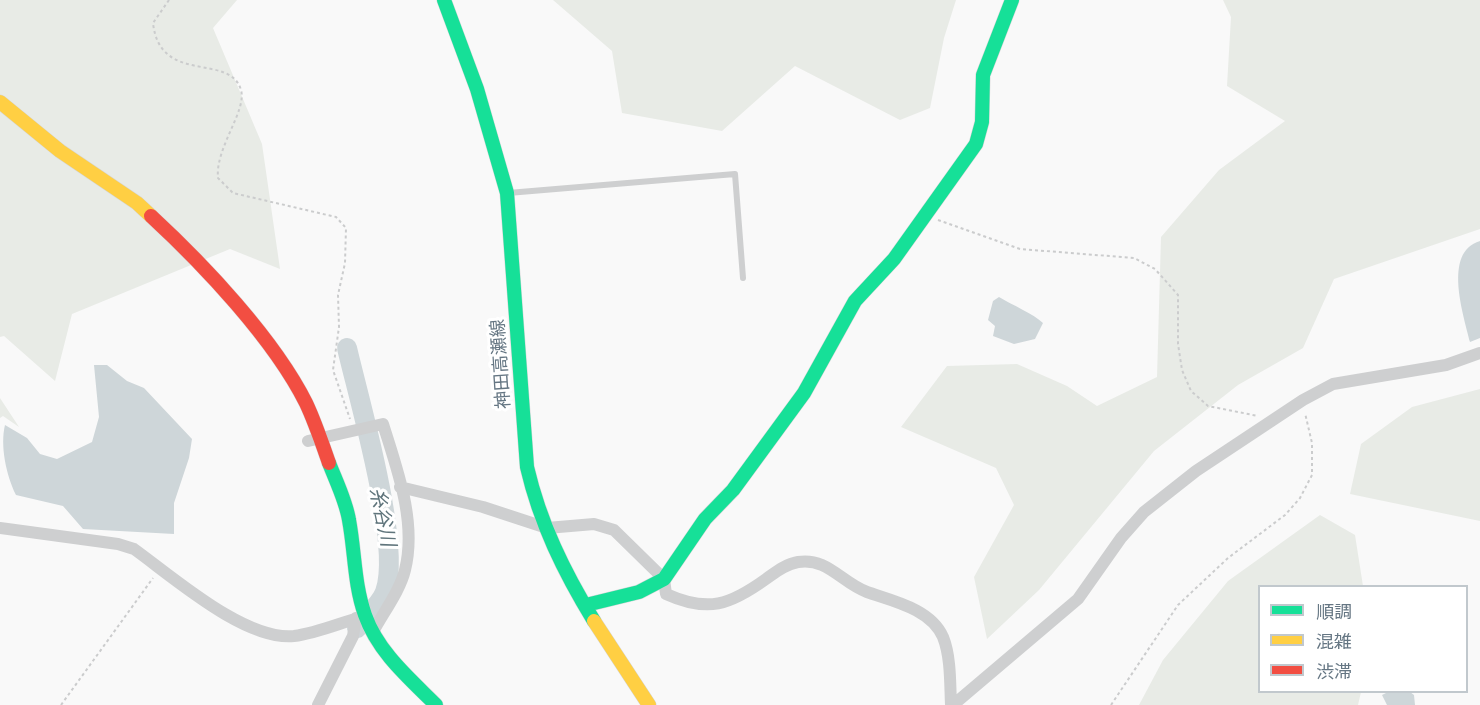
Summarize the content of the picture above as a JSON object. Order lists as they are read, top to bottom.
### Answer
{
  "streets": {
    "street": ["神田高瀬線"]
  },
  "water": ["糸谷川"],
  "legend": ["順調", "混雑", "渋滞"]
}
